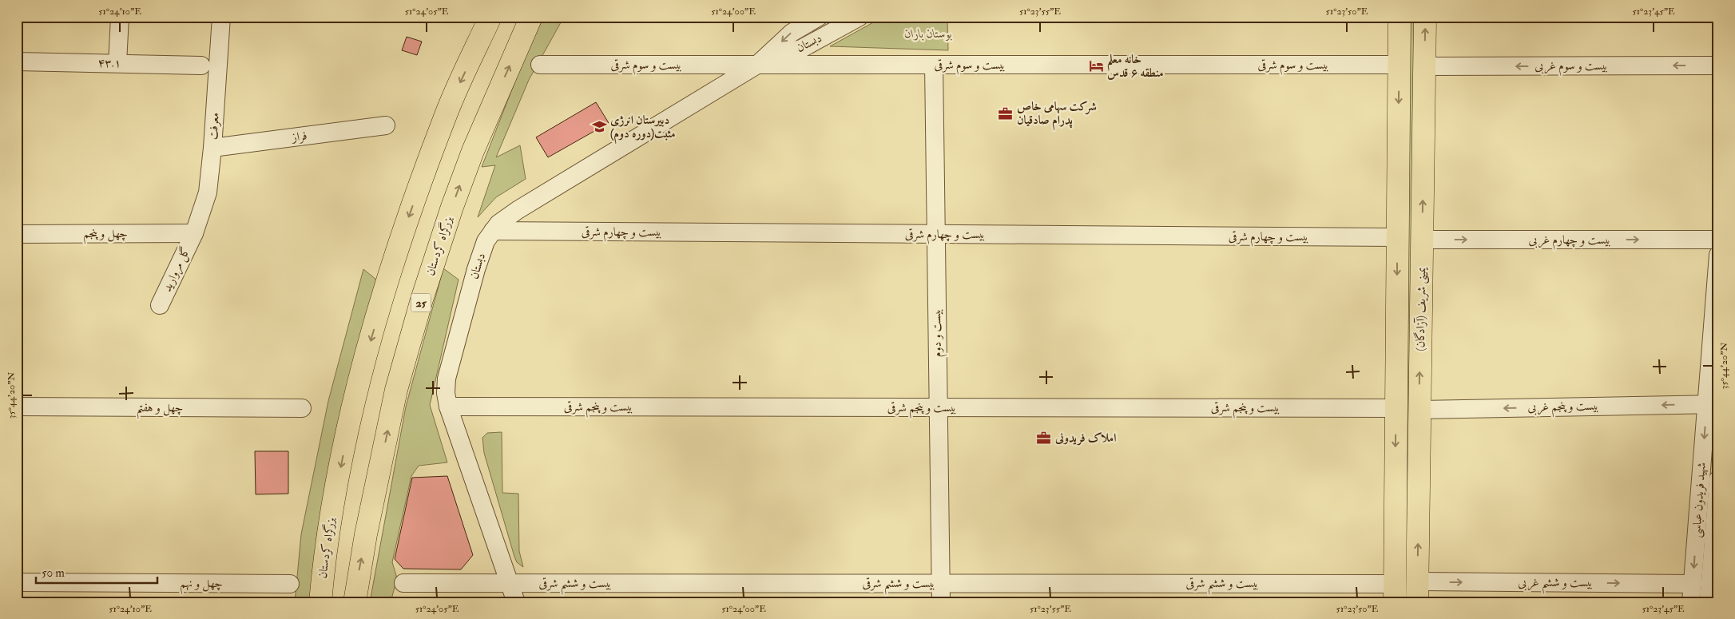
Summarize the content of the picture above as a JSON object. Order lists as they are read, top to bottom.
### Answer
{
  "streets": {
    "main road": ["بزرگراه کردستان", "25", "یمینی شریف (آزادگان)"],
    "street": [
      "دبستان",
      "۴۳.۱",
      "بیست و سوم شرقی",
      "بیست و سوم غربی",
      "معرفت",
      "فراز",
      "بیست و چهارم شرقی",
      "چهل و پنجم",
      "بیست و چهارم غربی",
      "گل مروارید",
      "بیست و دوم",
      "بیست و پنجم شرقی",
      "بیست و پنجم غربی",
      "چهل و هفتم",
      "شهید فریدون عباسی",
      "بیست و ششم غربی",
      "چهل و نهم",
      "بیست و ششم شرقی"
    ]
  },
  "crossings": [
    ["دبستان", "بیست و سوم شرقی"],
    ["دبستان", "بیست و چهارم شرقی"],
    ["دبستان", "بیست و پنجم شرقی"],
    ["دبستان", "بیست و ششم شرقی"],
    ["بیست و سوم شرقی", "یمینی شریف (آزادگان)"],
    ["بیست و سوم شرقی", "بیست و دوم"],
    ["بیست و سوم غربی", "یمینی شریف (آزادگان)"],
    ["معرفت", "فراز"],
    ["معرفت", "چهل و پنجم"],
    ["معرفت", "گل مروارید"],
    ["بیست و چهارم شرقی", "یمینی شریف (آزادگان)"],
    ["بیست و چهارم شرقی", "بیست و دوم"],
    ["چهل و پنجم", "گل مروارید"],
    ["بیست و چهارم غربی", "یمینی شریف (آزادگان)"],
    ["یمینی شریف (آزادگان)", "بیست و پنجم شرقی"],
    ["یمینی شریف (آزادگان)", "بیست و پنجم غربی"],
    ["یمینی شریف (آزادگان)", "بیست و ششم غربی"],
    ["یمینی شریف (آزادگان)", "بیست و ششم شرقی"],
    ["بیست و دوم", "بیست و پنجم شرقی"],
    ["بیست و دوم", "بیست و ششم شرقی"],
    ["بیست و پنجم غربی", "شهید فریدون عباسی"],
    ["شهید فریدون عباسی", "بیست و ششم غربی"]
  ],
  "one_way": [
    "بیست و سوم غربی",
    "بیست و چهارم غربی",
    "بیست و پنجم غربی",
    "بیست و ششم غربی"
  ],
  "parks": ["بوستان باران"],
  "places": {
    "hotel": ["خانه معلم منطقه ۶ قدس"],
    "office": ["شرکت سهامی خاص پدرام صادقیان", "املاک فریدونی"],
    "school or university": ["دبیرستان انرژی مثبت(دوره دوم)"]
  },
  "scale_bar": "50 m",
  "coordinates": [
    "51°24'10\"E",
    "51°24'05\"E",
    "51°24'00\"E",
    "51°23'55\"E",
    "51°23'50\"E",
    "51°23'45\"E",
    "35°44'20\"N"
  ]
}
